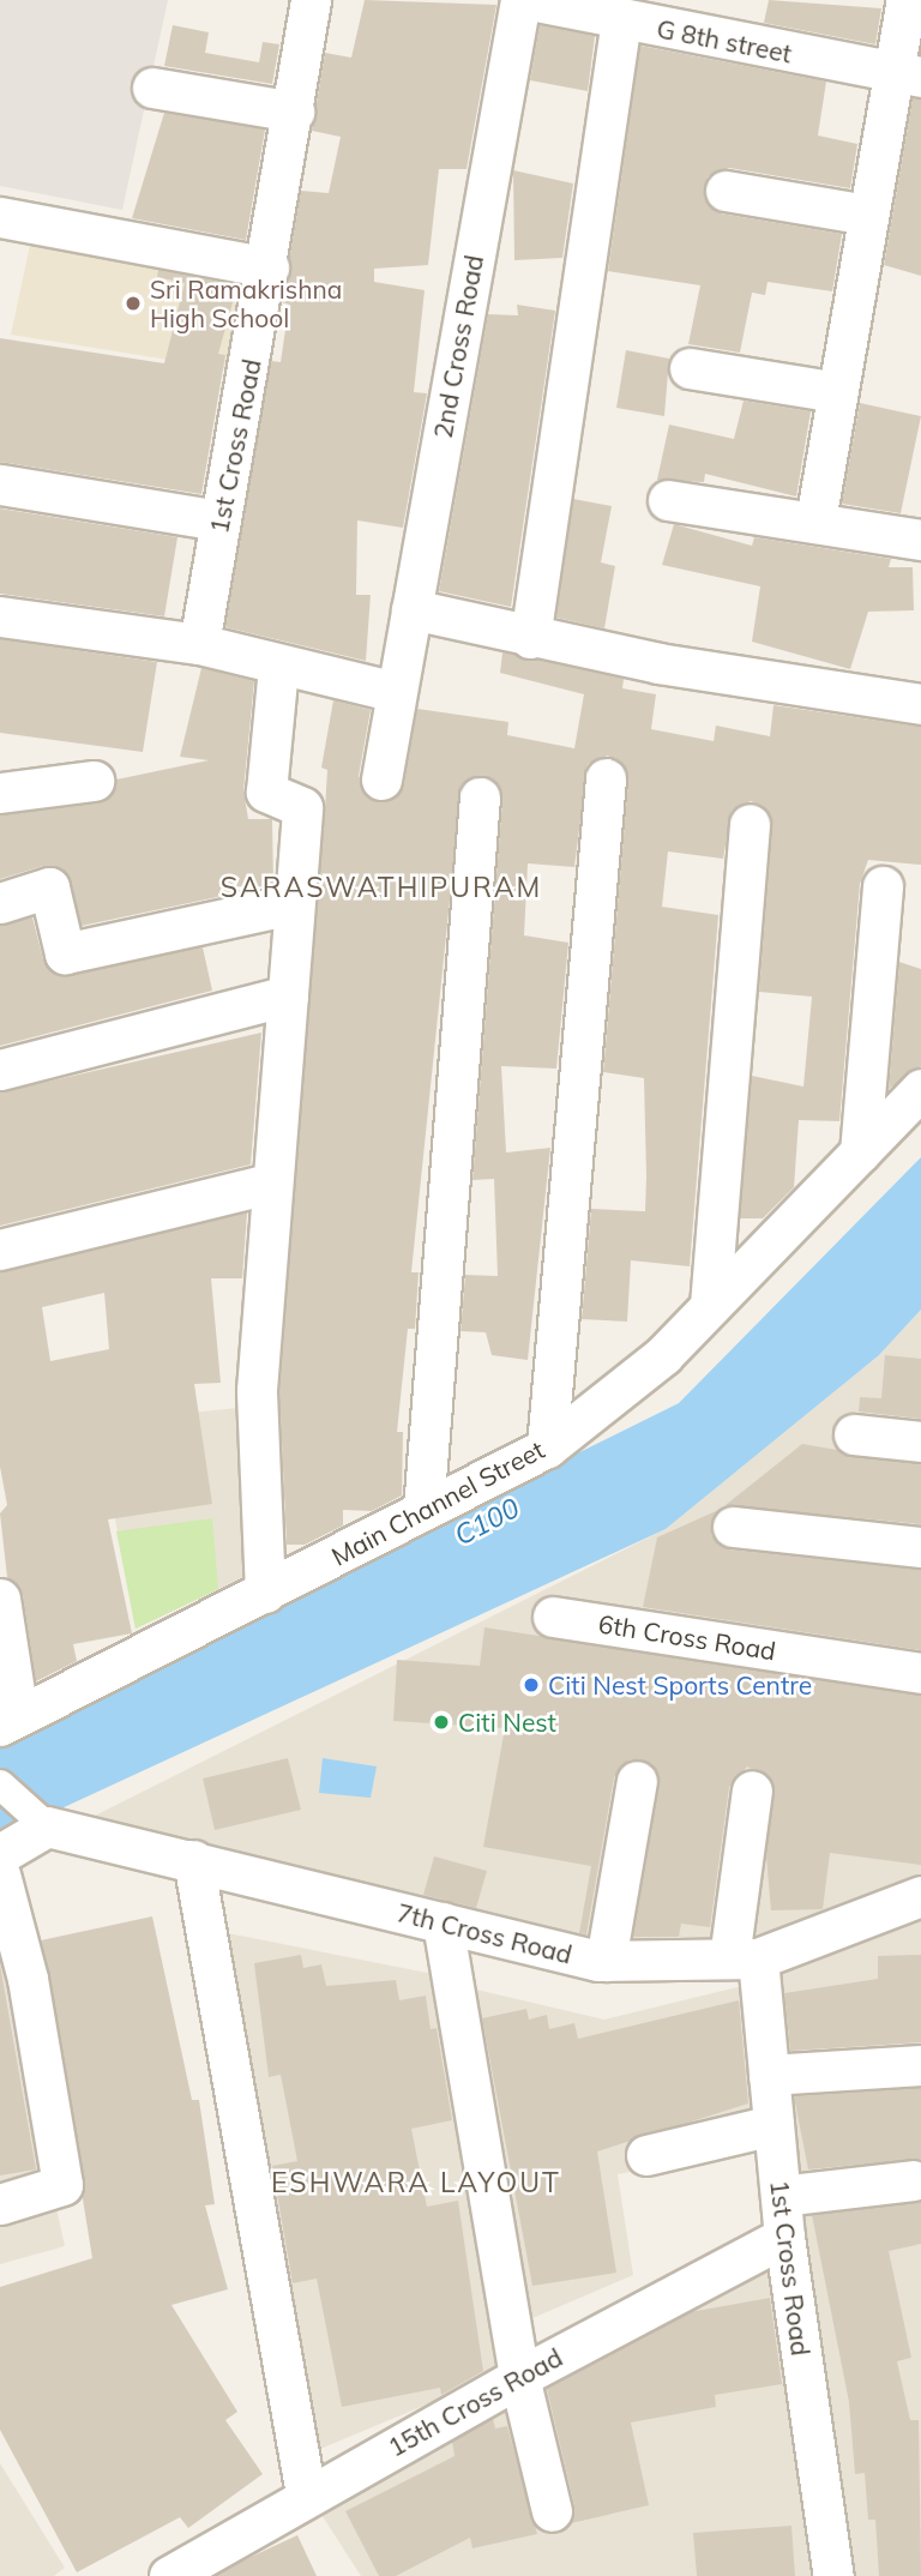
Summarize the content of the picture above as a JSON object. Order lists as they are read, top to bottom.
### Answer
{
  "streets": {
    "street": [
      "G 8th street",
      "2nd Cross Road",
      "1st Cross Road",
      "Main Channel Street",
      "6th Cross Road",
      "7th Cross Road",
      "15th Cross Road"
    ]
  },
  "crossings": [
    ["1st Cross Road", "7th Cross Road"],
    ["1st Cross Road", "15th Cross Road"]
  ],
  "districts": ["SARASWATHIPURAM", "ESHWARA LAYOUT"],
  "water": ["C100"],
  "places": ["Sri Ramakrishna High School", "Citi Nest Sports Centre", "Citi Nest"]
}
